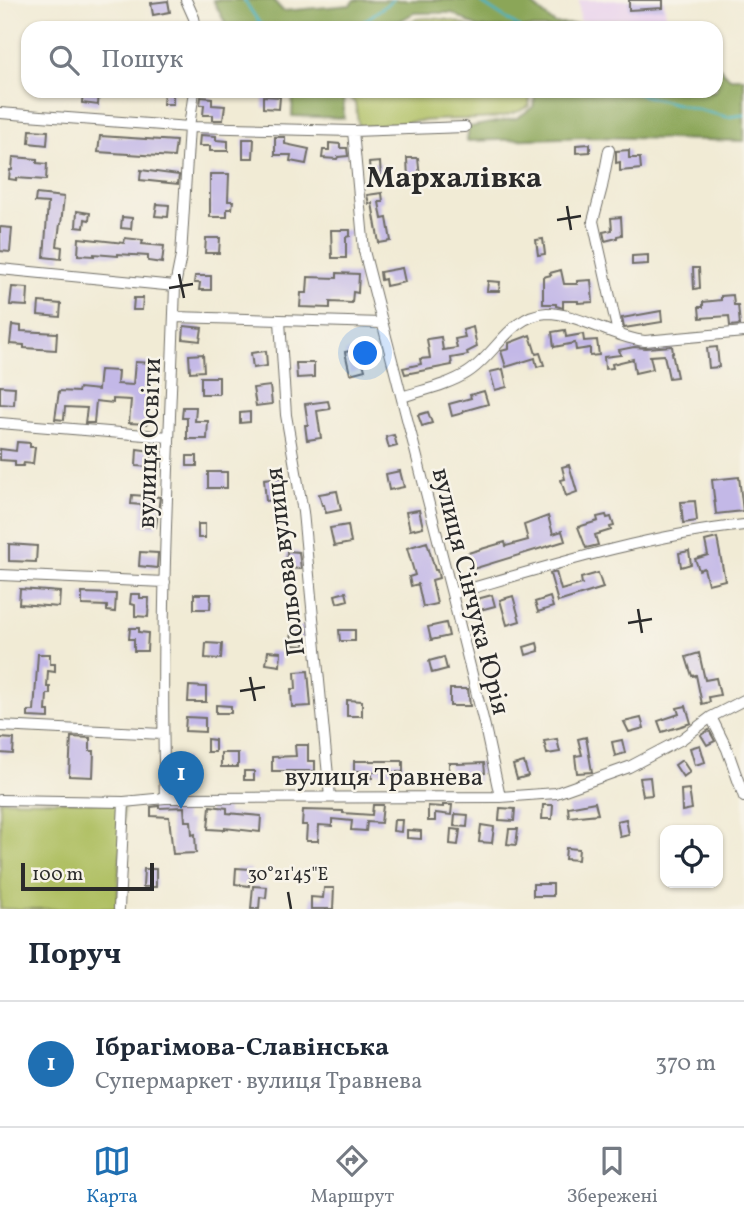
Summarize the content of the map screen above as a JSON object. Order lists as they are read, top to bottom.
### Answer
{
  "streets": {
    "street": [
      "вулиця Освіти",
      "Польова вулиця",
      "вулиця Сінчука Юрія",
      "вулиця Травнева"
    ]
  },
  "crossings": [
    ["вулиця Освіти", "вулиця Травнева"],
    ["Польова вулиця", "вулиця Травнева"],
    ["вулиця Сінчука Юрія", "вулиця Травнева"]
  ],
  "districts": ["Мархалівка"],
  "scale_bar": "100 m",
  "page": {
    "search": "Пошук",
    "pins": "1",
    "scale": "100 m",
    "heading": "Поруч",
    "list": [
      {
        "mark": "1",
        "name": "Ібрагімова-Славінська",
        "note": "Супермаркет · вулиця Травнева",
        "value": "370 m"
      }
    ],
    "nav": ["Карта", "Маршрут", "Збережені"]
  },
  "coordinates": ["30°21'45\"E"]
}
